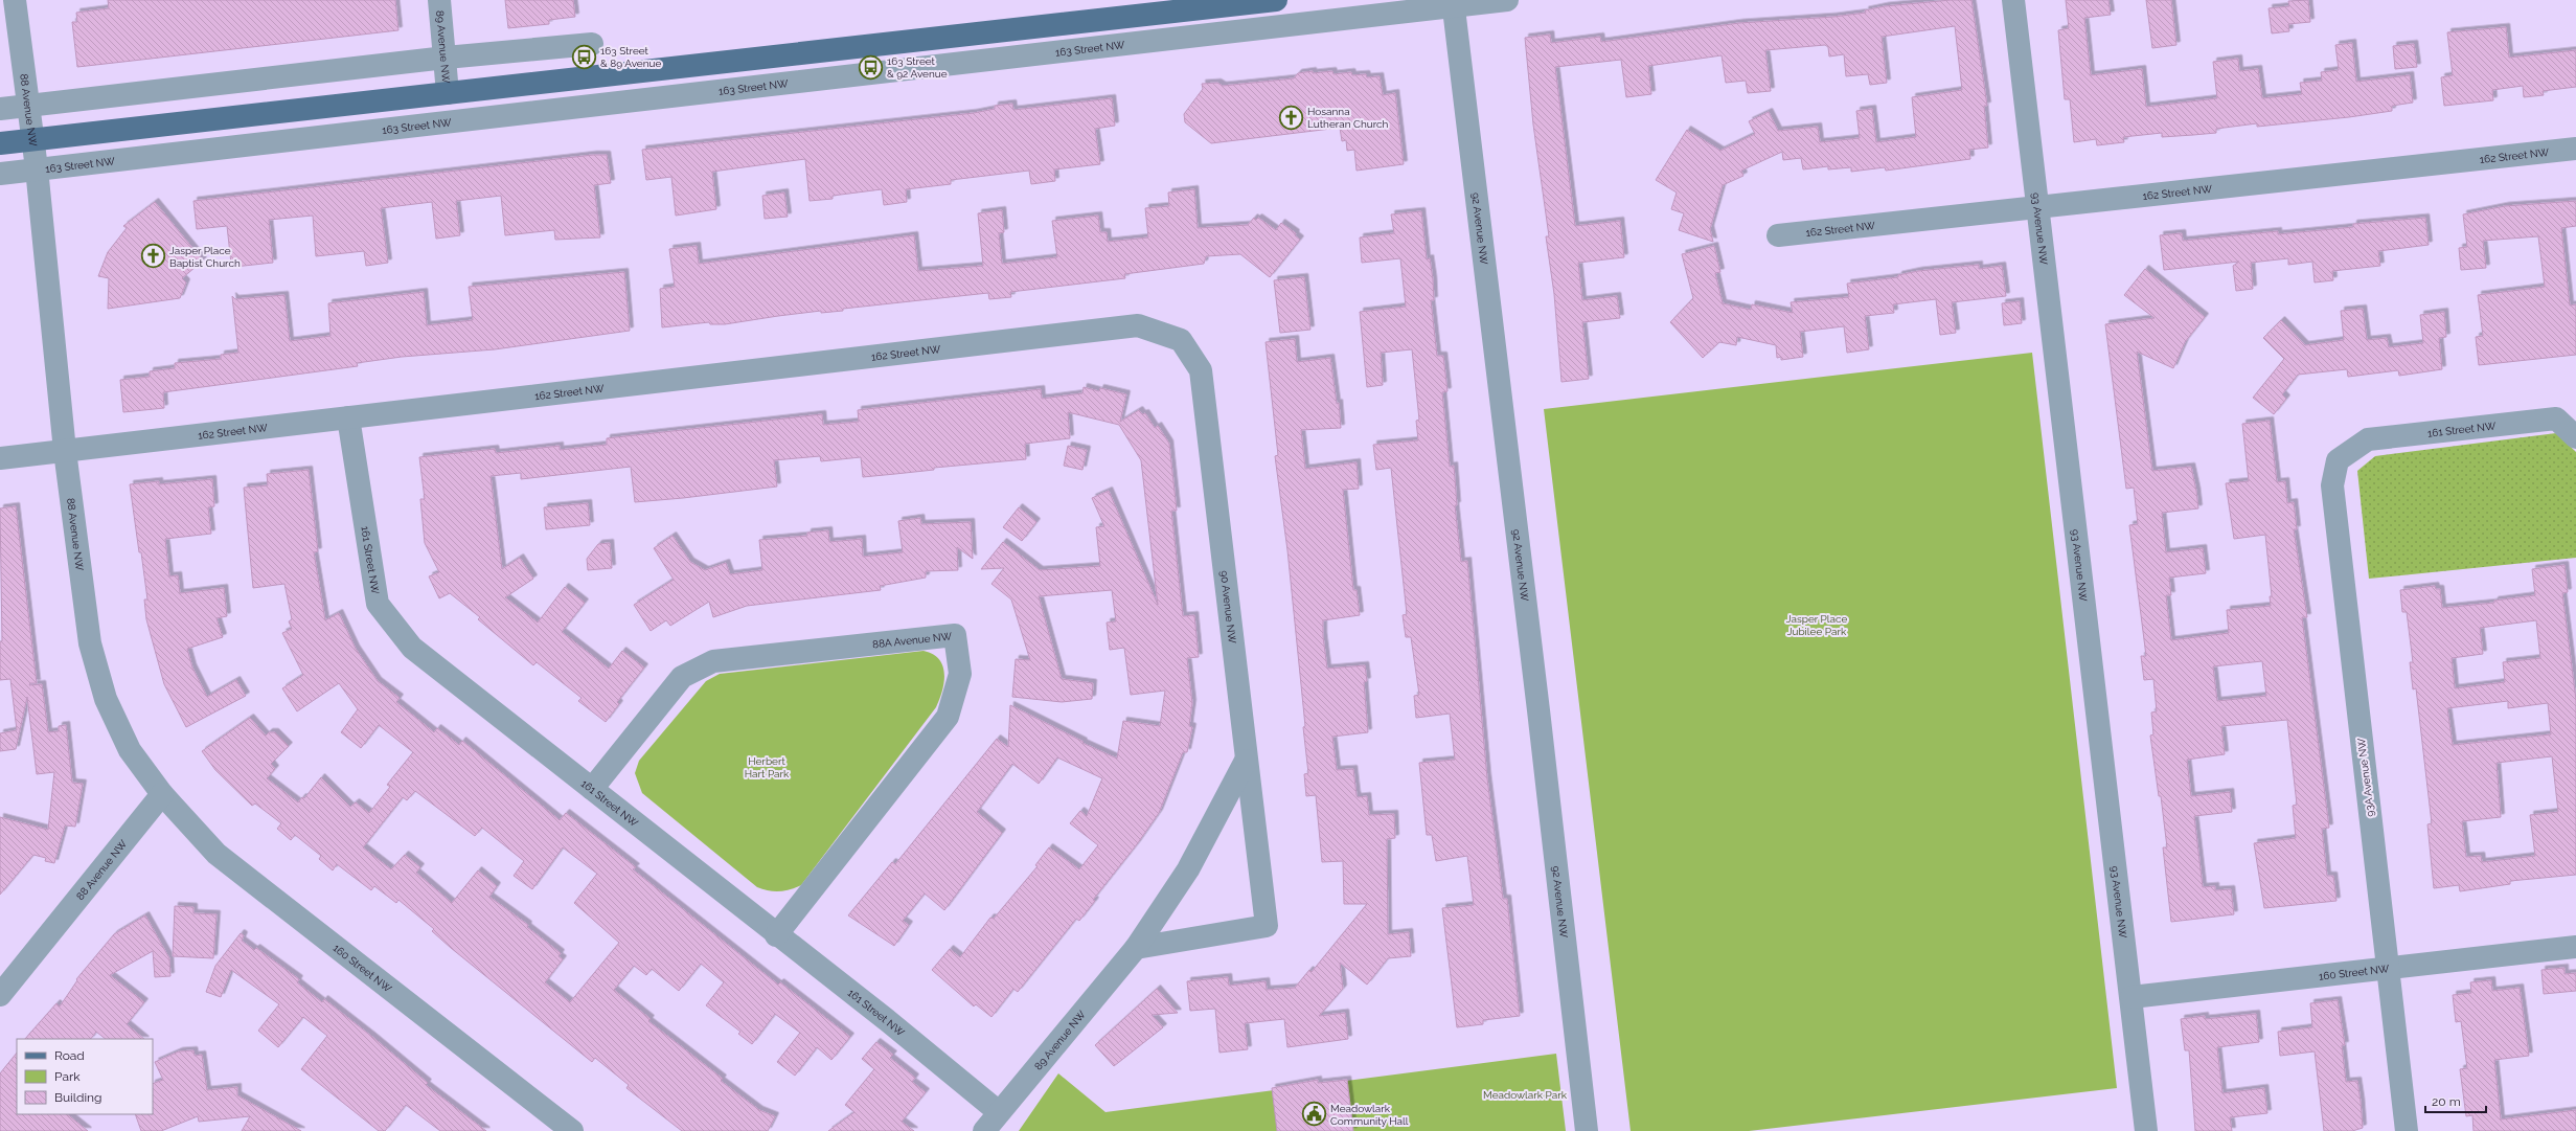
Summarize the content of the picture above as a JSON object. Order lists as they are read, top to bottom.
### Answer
{
  "streets": {
    "street": [
      "89 Avenue NW",
      "163 Street NW",
      "88 Avenue NW",
      "162 Street NW",
      "92 Avenue NW",
      "93 Avenue NW",
      "161 Street NW",
      "90 Avenue NW",
      "88A Avenue NW",
      "93A Avenue NW",
      "160 Street NW"
    ]
  },
  "crossings": [
    ["89 Avenue NW", "161 Street NW"],
    ["89 Avenue NW", "90 Avenue NW"],
    ["163 Street NW", "88 Avenue NW"],
    ["163 Street NW", "92 Avenue NW"],
    ["88 Avenue NW", "162 Street NW"],
    ["88 Avenue NW", "160 Street NW"],
    ["162 Street NW", "93 Avenue NW"],
    ["162 Street NW", "161 Street NW"],
    ["162 Street NW", "90 Avenue NW"],
    ["93 Avenue NW", "160 Street NW"],
    ["161 Street NW", "88A Avenue NW"],
    ["161 Street NW", "93A Avenue NW"],
    ["93A Avenue NW", "160 Street NW"]
  ],
  "parks": ["Jasper Place Jubilee Park", "Herbert Hart Park", "Meadowlark Park"],
  "places": {
    "bus stop": ["163 Street & 89 Avenue", "163 Street & 92 Avenue"],
    "church": ["Hosanna Lutheran Church", "Jasper Place Baptist Church"],
    "public building": ["Meadowlark Community Hall"]
  },
  "legend": ["Road", "Park", "Building"],
  "scale_bar": "20 m"
}
